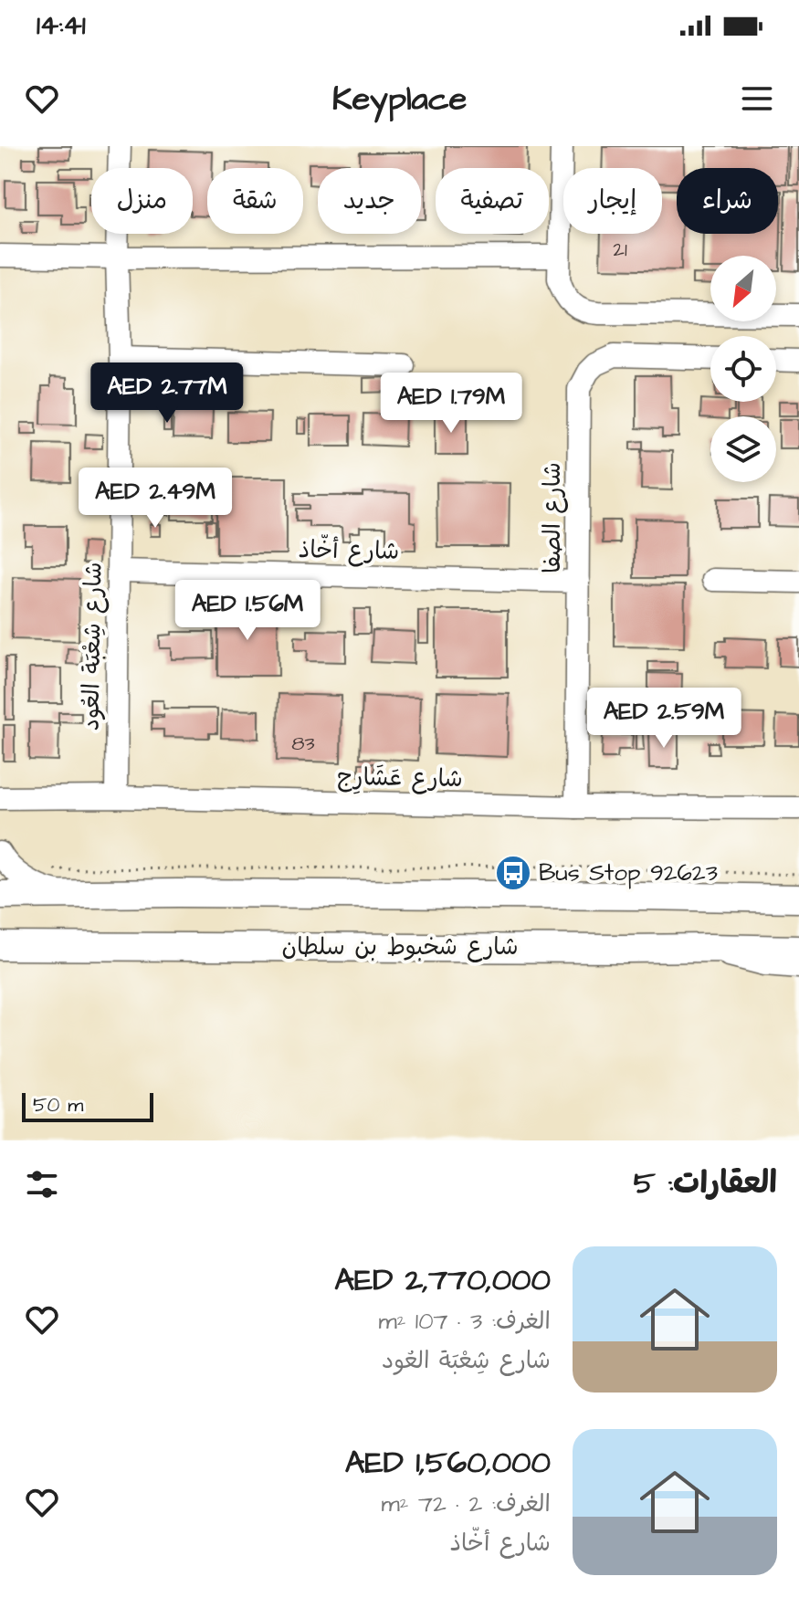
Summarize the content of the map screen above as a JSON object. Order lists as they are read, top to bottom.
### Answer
{
  "streets": {
    "main road": ["شارع شخبوط بن سلطان"],
    "street": [
      "شارع الصفا",
      "شارع أخّاذ",
      "شارع شِعْبَة العُود",
      "شارع عَشَارِج"
    ]
  },
  "crossings": [
    ["شارع الصفا", "شارع أخّاذ"],
    ["شارع الصفا", "شارع عَشَارِج"],
    ["شارع أخّاذ", "شارع شِعْبَة العُود"],
    ["شارع شِعْبَة العُود", "شارع عَشَارِج"]
  ],
  "places": {
    "bus stop": ["Bus Stop 92623"]
  },
  "house_numbers": ["21", "83"],
  "scale_bar": "50 m",
  "north": "bottom left",
  "page": {
    "status": "14:41",
    "header": "Keyplace",
    "chip": [
      "شراء",
      "إيجار",
      "تصفية",
      "جديد",
      "شقة",
      "منزل"
    ],
    "price": [
      "AED 2.77M",
      "AED 1.79M",
      "AED 2.49M",
      "AED 1.56M",
      "AED 2.59M"
    ],
    "scale": "50 m",
    "heading": "العقارات: 5",
    "list": [
      {
        "name": "AED 2,770,000",
        "note": "الغرف: 3 · 107 m² · شارع شِعْبَة العُود"
      },
      {
        "name": "AED 1,560,000",
        "note": "الغرف: 2 · 72 m² · شارع أخّاذ"
      }
    ]
  }
}
